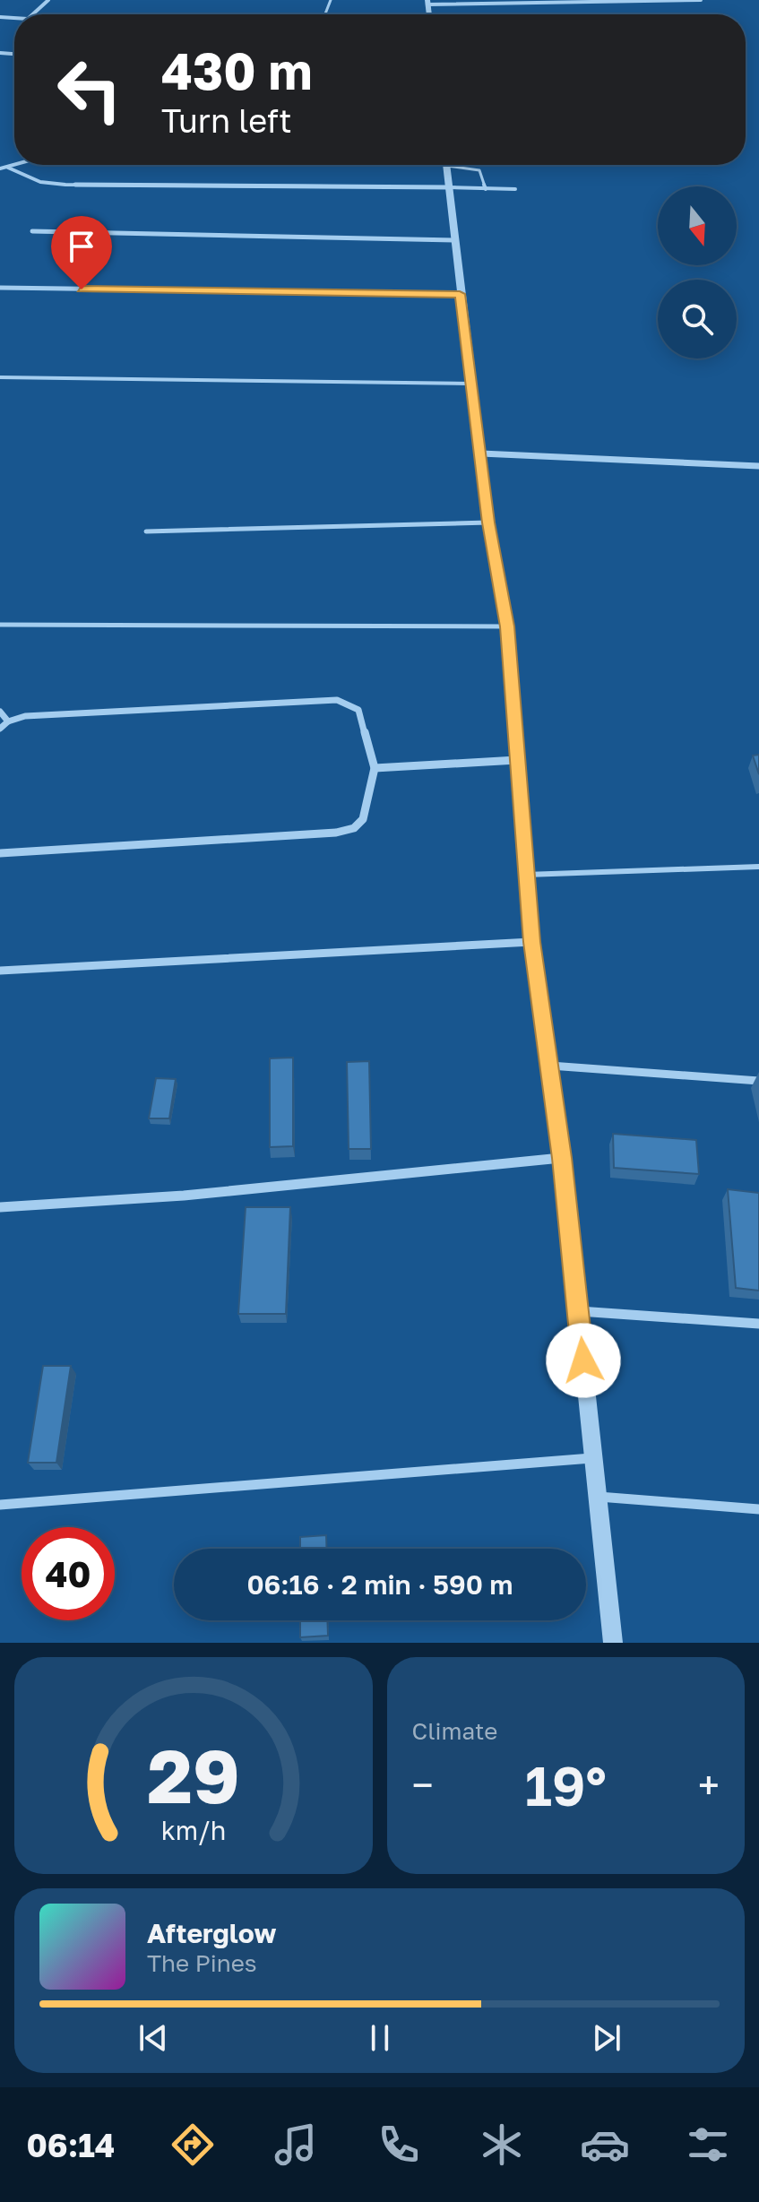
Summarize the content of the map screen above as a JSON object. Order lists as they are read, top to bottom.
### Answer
{
  "north": "bottom",
  "page": {
    "turn": ["430 m", "Turn left"],
    "limit": "40",
    "trip": "06:16 · 2 min · 590 m",
    "tile": "Climate",
    "heat": ["−", "19°", "+"],
    "song": ["Afterglow", "The Pines"],
    "tabs": "06:14",
    "gauge": ["29", "km/h"]
  }
}
